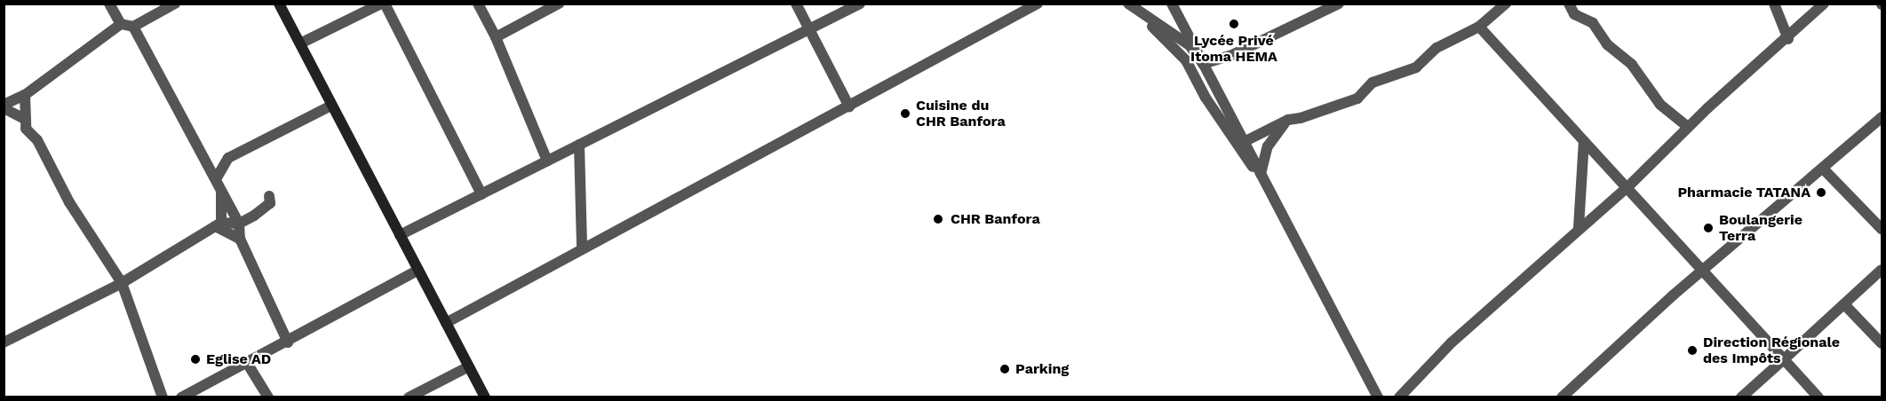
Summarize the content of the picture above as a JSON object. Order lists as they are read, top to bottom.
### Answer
{
  "places": [
    "Lycée Privé Itoma HEMA",
    "Cuisine du CHR Banfora",
    "Pharmacie TATANA",
    "CHR Banfora",
    "Boulangerie Terra",
    "Direction Régionale des Impôts",
    "Eglise AD",
    "Parking"
  ]
}
